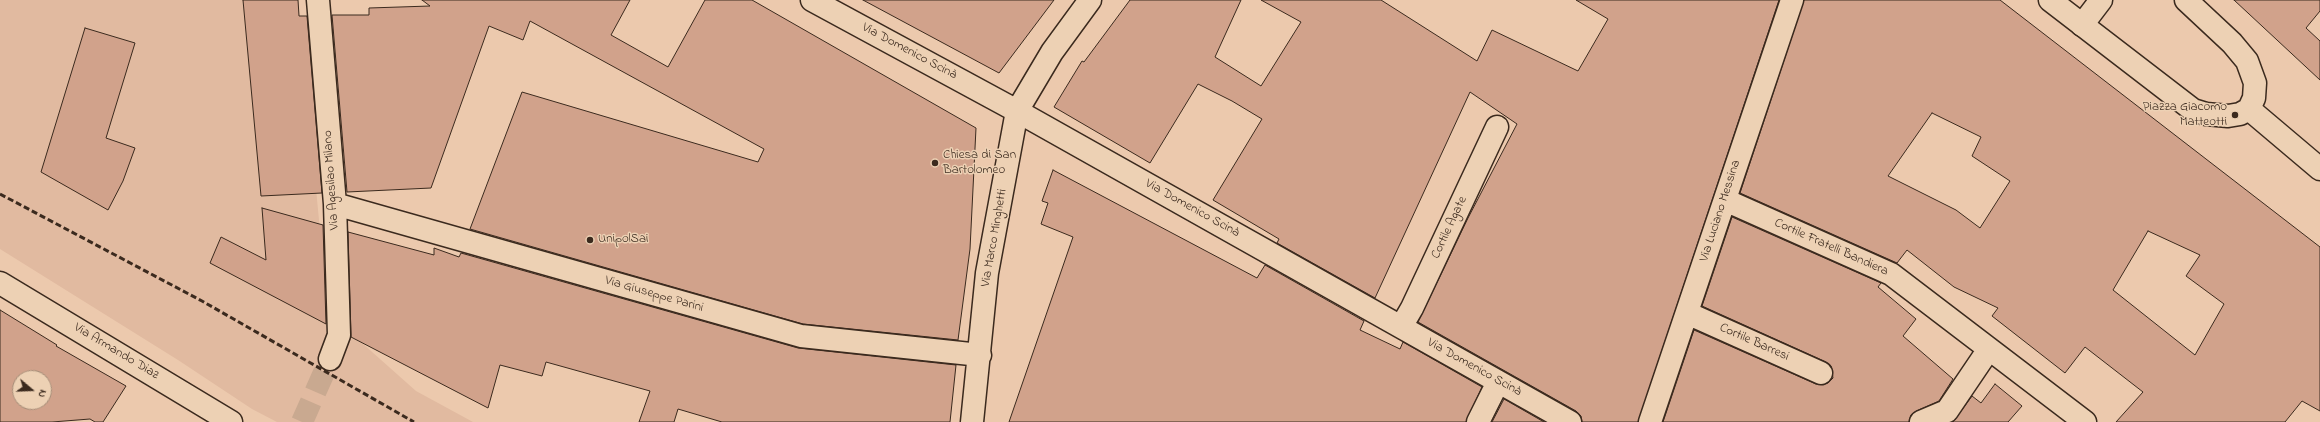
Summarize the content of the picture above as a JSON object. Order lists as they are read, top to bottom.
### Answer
{
  "streets": {
    "street": [
      "Via Domenico Scinà",
      "Via Agesilao Milano",
      "Via Luciano Messina",
      "Cortile Agate",
      "Via Marco Minghetti",
      "Cortile Fratelli Bandiera",
      "Via Giuseppe Parini",
      "Cortile Barresi",
      "Via Armando Diaz"
    ]
  },
  "crossings": [
    ["Via Domenico Scinà", "Cortile Agate"],
    ["Via Domenico Scinà", "Via Marco Minghetti"],
    ["Via Agesilao Milano", "Via Giuseppe Parini"],
    ["Via Luciano Messina", "Cortile Fratelli Bandiera"],
    ["Via Luciano Messina", "Cortile Barresi"],
    ["Via Marco Minghetti", "Via Giuseppe Parini"]
  ],
  "places": ["Piazza Giacomo Matteotti", "Chiesa di San Bartolomeo", "UnipolSai"],
  "north": "right"
}
